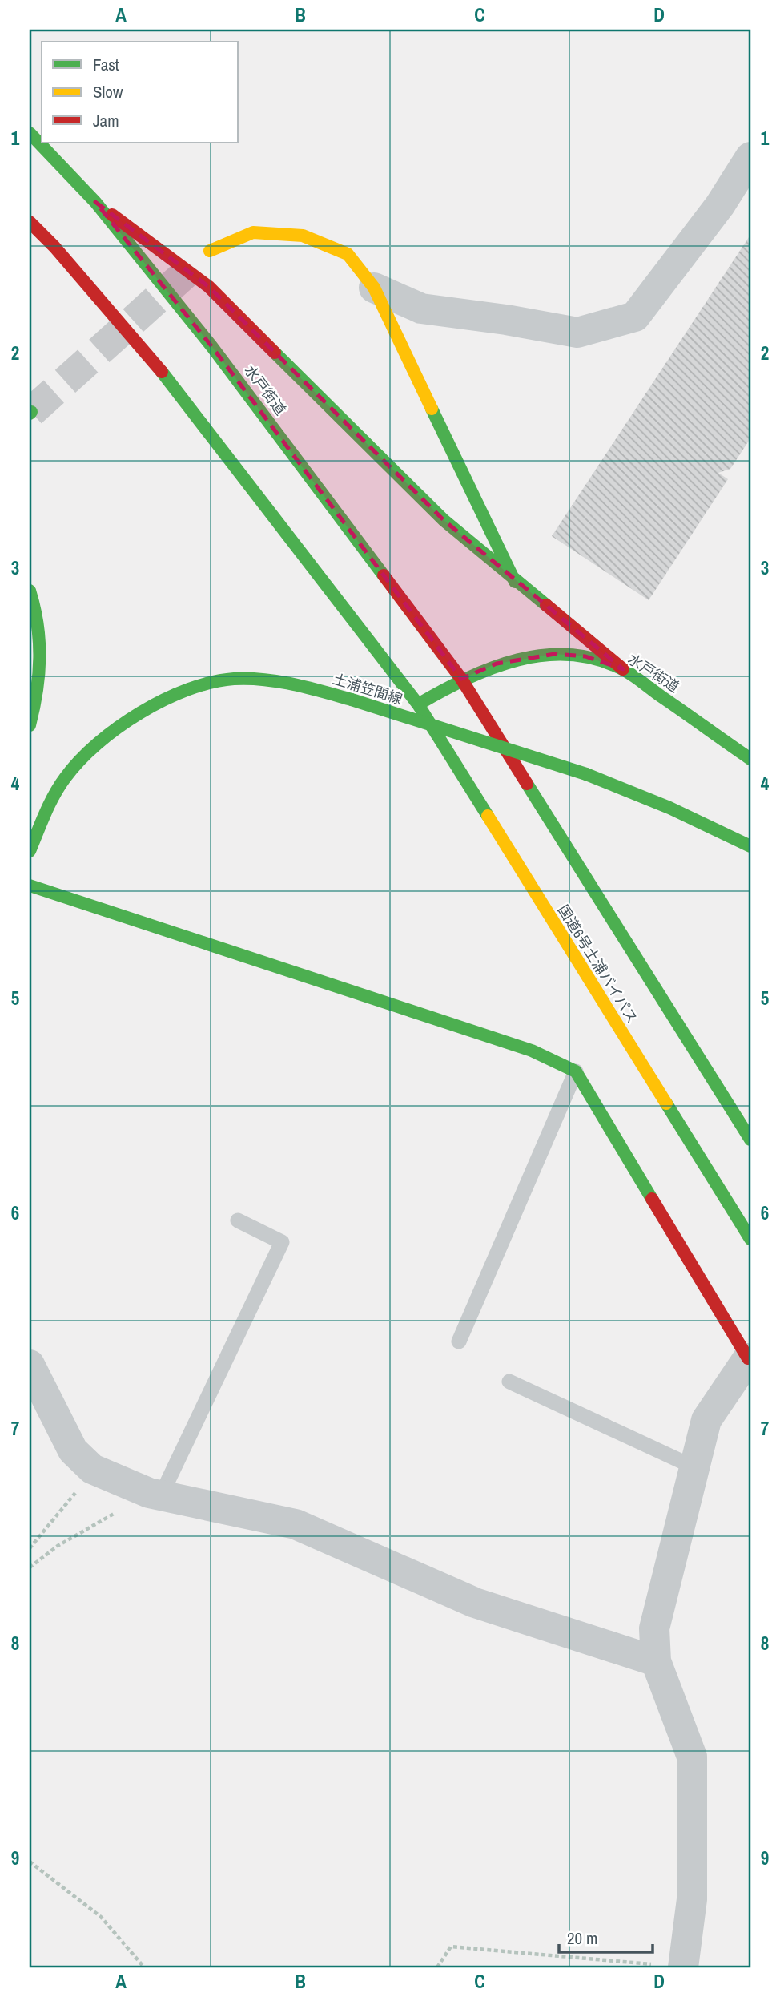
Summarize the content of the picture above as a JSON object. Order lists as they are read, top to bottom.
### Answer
{
  "streets": {
    "main road": ["水戸街道", "土浦笠間線", "国道6号土浦バイパス"]
  },
  "crossings": [
    ["水戸街道", "国道6号土浦バイパス"]
  ],
  "legend": ["Fast", "Slow", "Jam"],
  "scale_bar": "20 m",
  "grid": {
    "columns": [
      "A",
      "B",
      "C",
      "D"
    ],
    "rows": [
      "1",
      "2",
      "3",
      "4",
      "5",
      "6",
      "7",
      "8",
      "9"
    ]
  }
}
